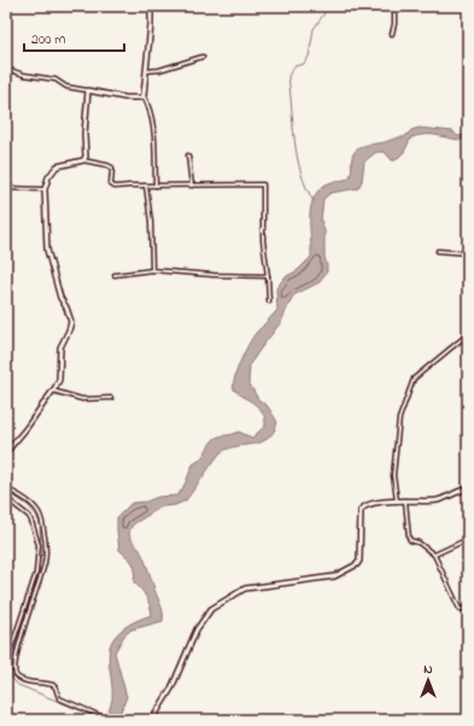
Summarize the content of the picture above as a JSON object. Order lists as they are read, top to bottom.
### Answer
{
  "scale_bar": "200 m",
  "north": "top"
}
